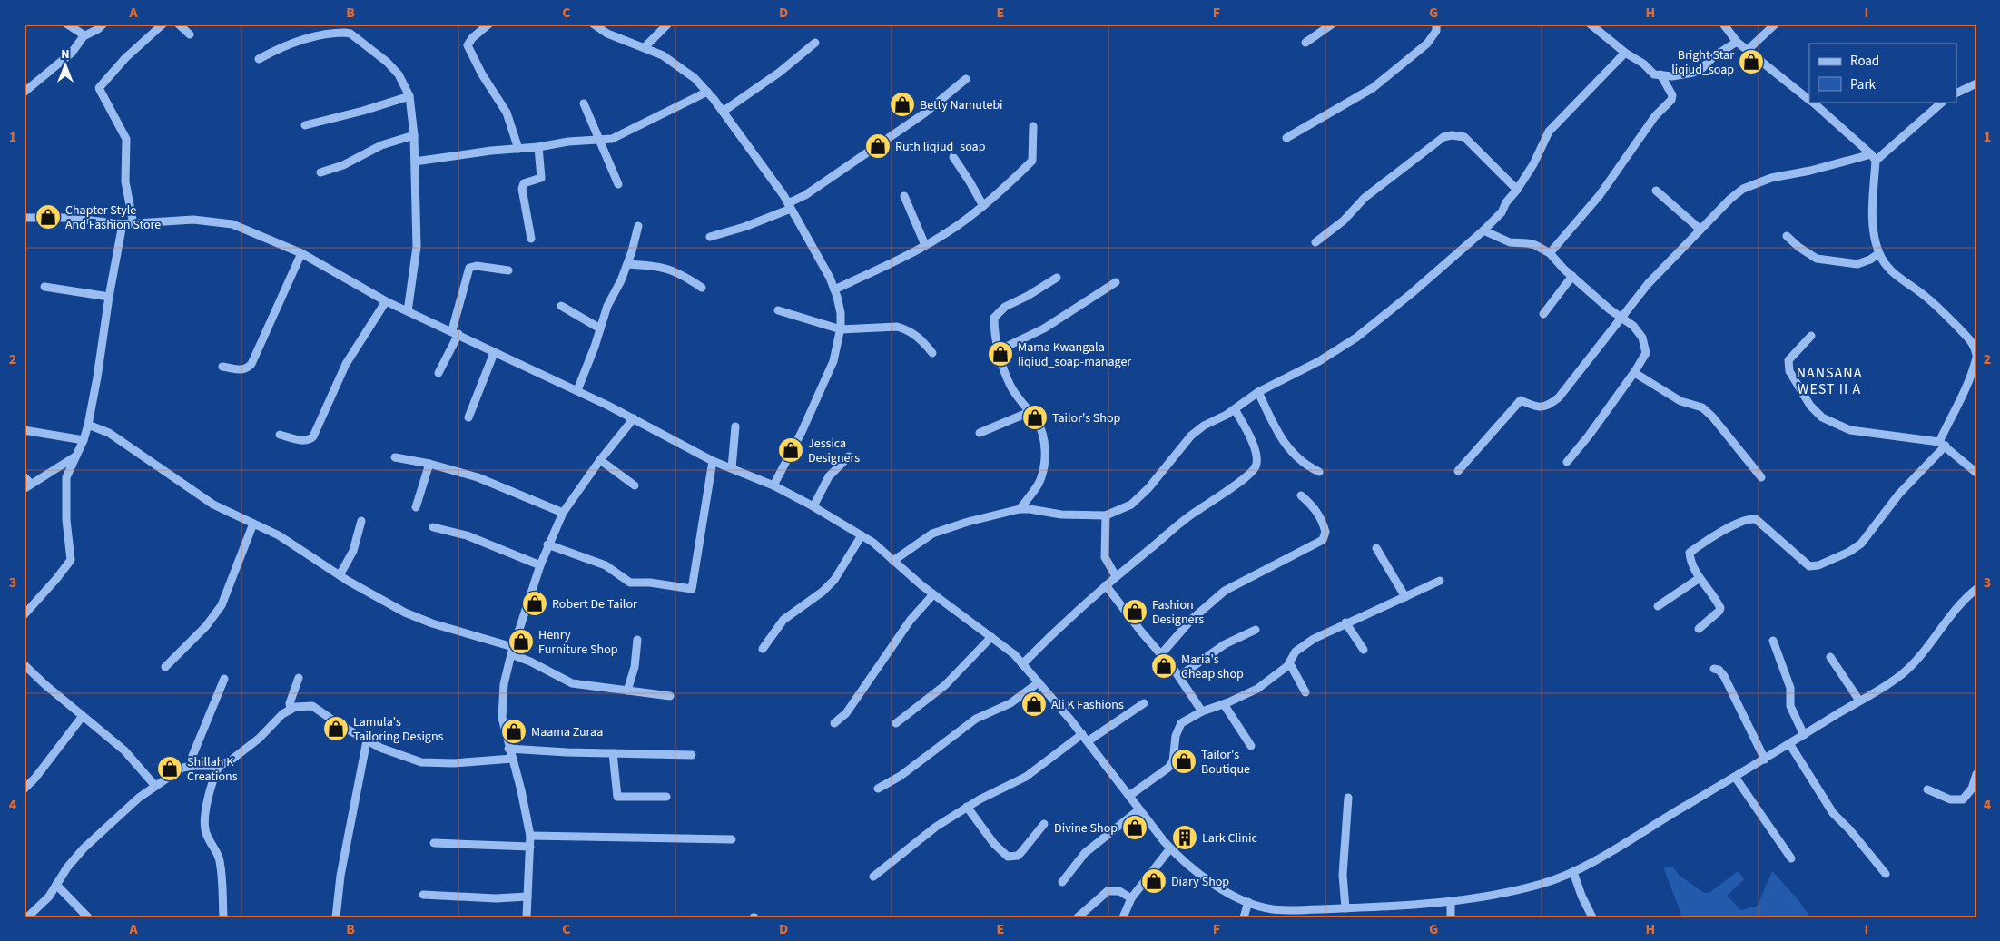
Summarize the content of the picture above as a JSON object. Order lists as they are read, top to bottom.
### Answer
{
  "districts": ["NANSANA WEST II A"],
  "places": {
    "shop": [
      "Bright Star liqiud_soap",
      "Betty Namutebi",
      "Ruth liqiud_soap",
      "Chapter Style And Fashion Store",
      "Mama Kwangala liqiud_soap-manager",
      "Tailor's Shop",
      "Jessica Designers",
      "Robert De Tailor",
      "Fashion Designers",
      "Henry Furniture Shop",
      "Maria's Cheap shop",
      "Ali K Fashions",
      "Lamula's Tailoring Designs",
      "Maama Zuraa",
      "Tailor's Boutique",
      "Shillah K Creations",
      "Divine Shop",
      "Diary Shop"
    ],
    "building": ["Lark Clinic"]
  },
  "legend": ["Road", "Park"],
  "north": "top",
  "grid": {
    "columns": [
      "A",
      "B",
      "C",
      "D",
      "E",
      "F",
      "G",
      "H",
      "I"
    ],
    "rows": [
      "1",
      "2",
      "3",
      "4"
    ]
  }
}
